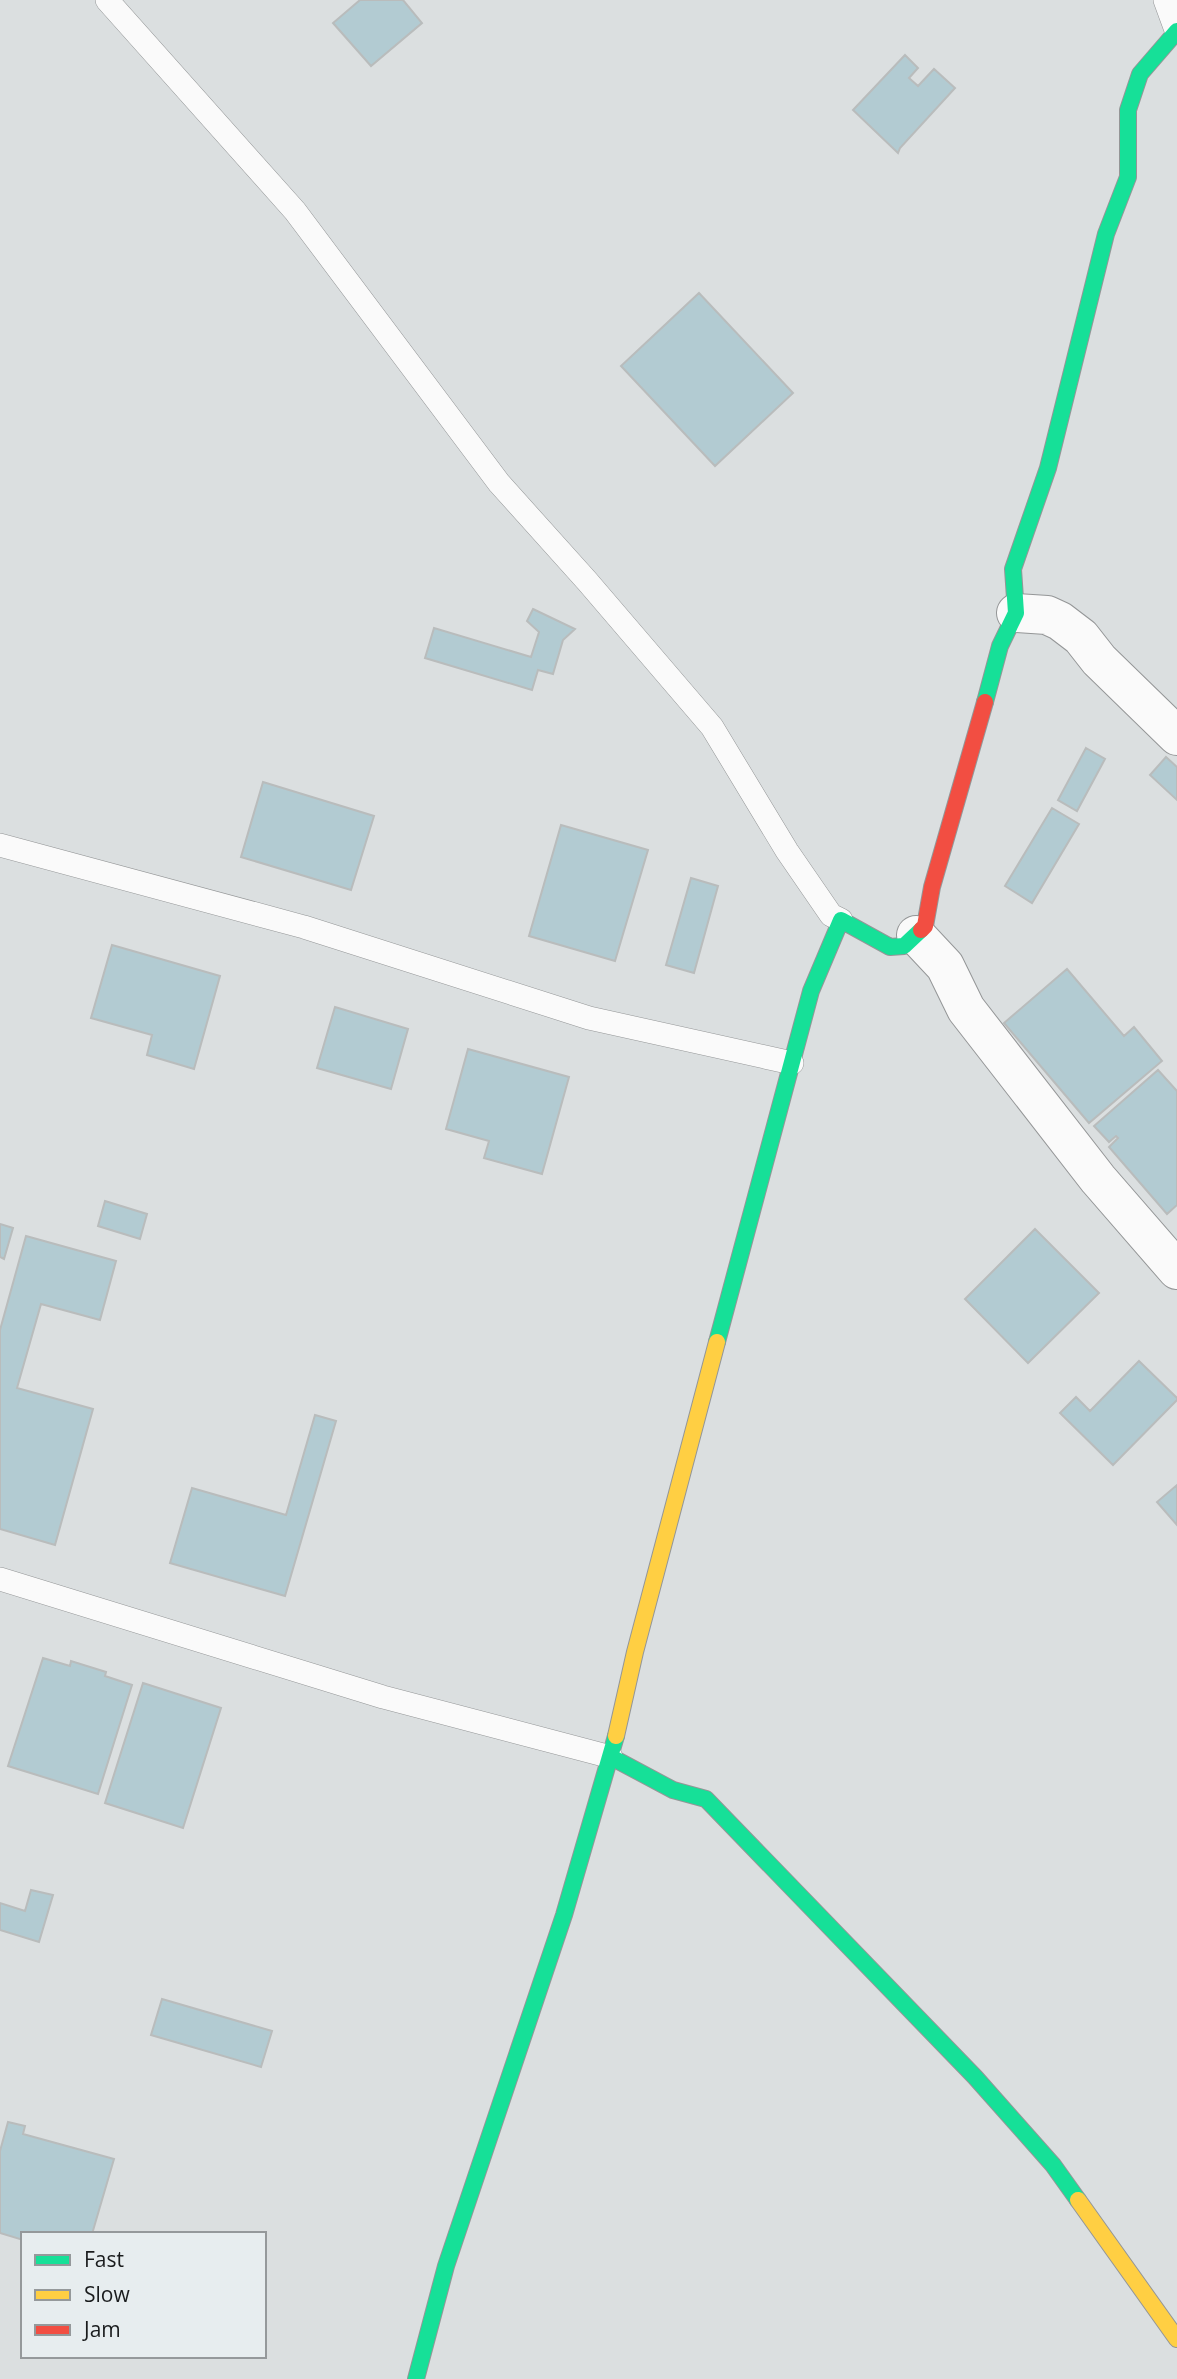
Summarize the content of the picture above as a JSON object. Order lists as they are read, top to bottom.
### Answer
{
  "legend": ["Fast", "Slow", "Jam"]
}
